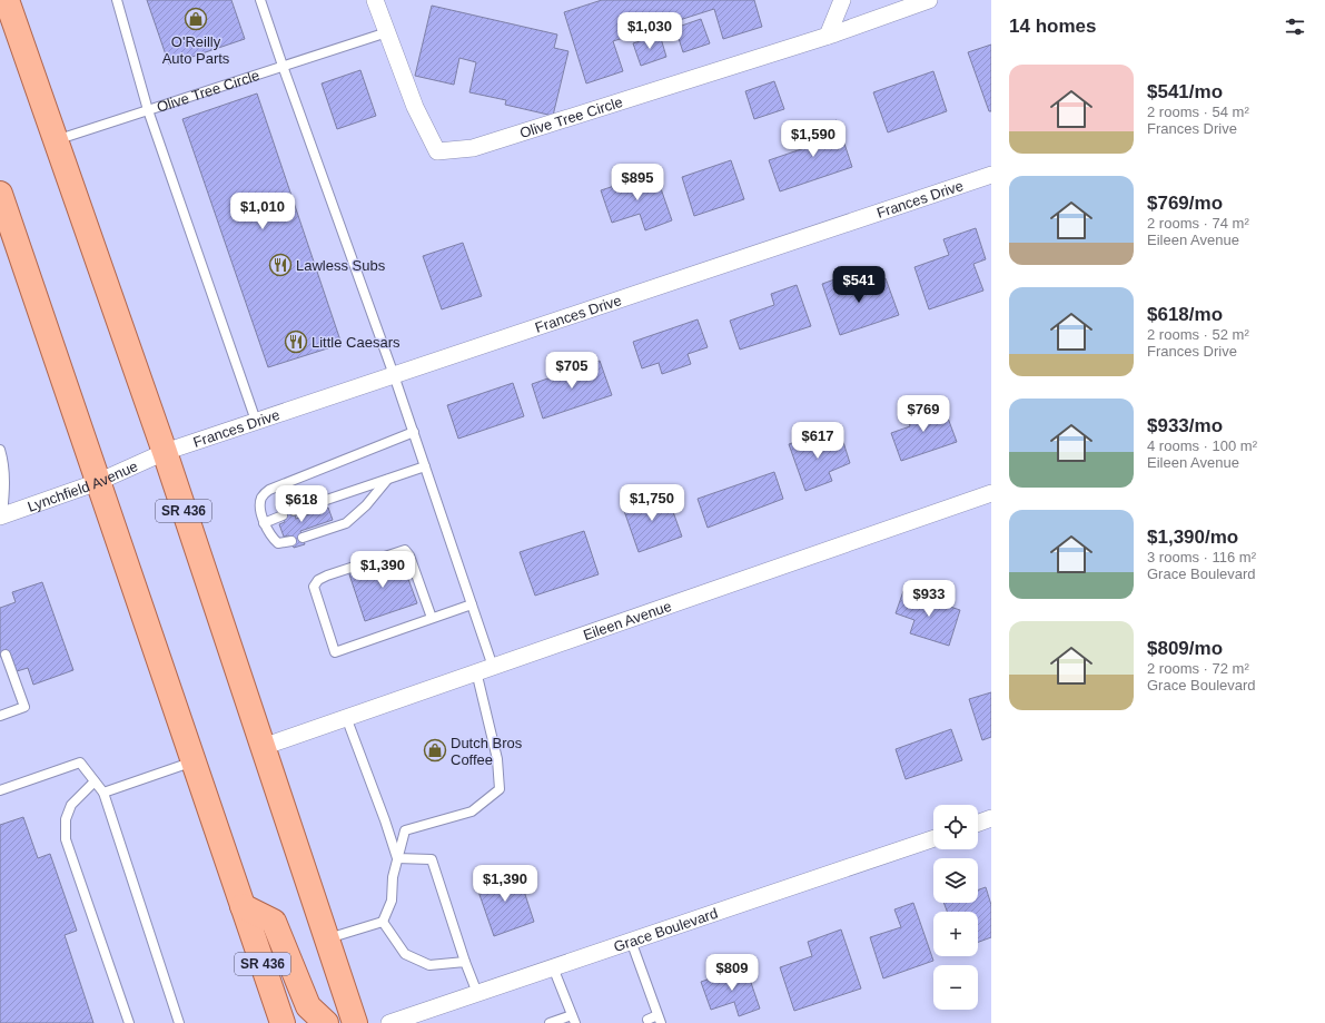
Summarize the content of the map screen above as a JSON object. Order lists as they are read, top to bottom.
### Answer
{
  "streets": {
    "main road": ["SR 436"],
    "street": [
      "Olive Tree Circle",
      "Frances Drive",
      "Lynchfield Avenue",
      "Eileen Avenue",
      "Grace Boulevard"
    ]
  },
  "crossings": [
    ["Olive Tree Circle", "SR 436"],
    ["Frances Drive", "Lynchfield Avenue"],
    ["Frances Drive", "SR 436"],
    ["Lynchfield Avenue", "SR 436"],
    ["SR 436", "Eileen Avenue"]
  ],
  "places": {
    "shop": ["O'Reilly Auto Parts", "Dutch Bros Coffee"],
    "restaurant": ["Lawless Subs", "Little Caesars"]
  },
  "page": {
    "heading": "14 homes",
    "price": [
      "$1,030",
      "$1,590",
      "$895",
      "$1,010",
      "$541",
      "$705",
      "$769",
      "$617",
      "$1,750",
      "$618",
      "$1,390",
      "$933",
      "$1,390",
      "$809"
    ],
    "list": [
      {
        "name": "$541/mo",
        "note": "2 rooms · 54 m² · Frances Drive"
      },
      {
        "name": "$769/mo",
        "note": "2 rooms · 74 m² · Eileen Avenue"
      },
      {
        "name": "$618/mo",
        "note": "2 rooms · 52 m² · Frances Drive"
      },
      {
        "name": "$933/mo",
        "note": "4 rooms · 100 m² · Eileen Avenue"
      },
      {
        "name": "$1,390/mo",
        "note": "3 rooms · 116 m² · Grace Boulevard"
      },
      {
        "name": "$809/mo",
        "note": "2 rooms · 72 m² · Grace Boulevard"
      }
    ],
    "map_buttons": ["+", "−"]
  }
}
